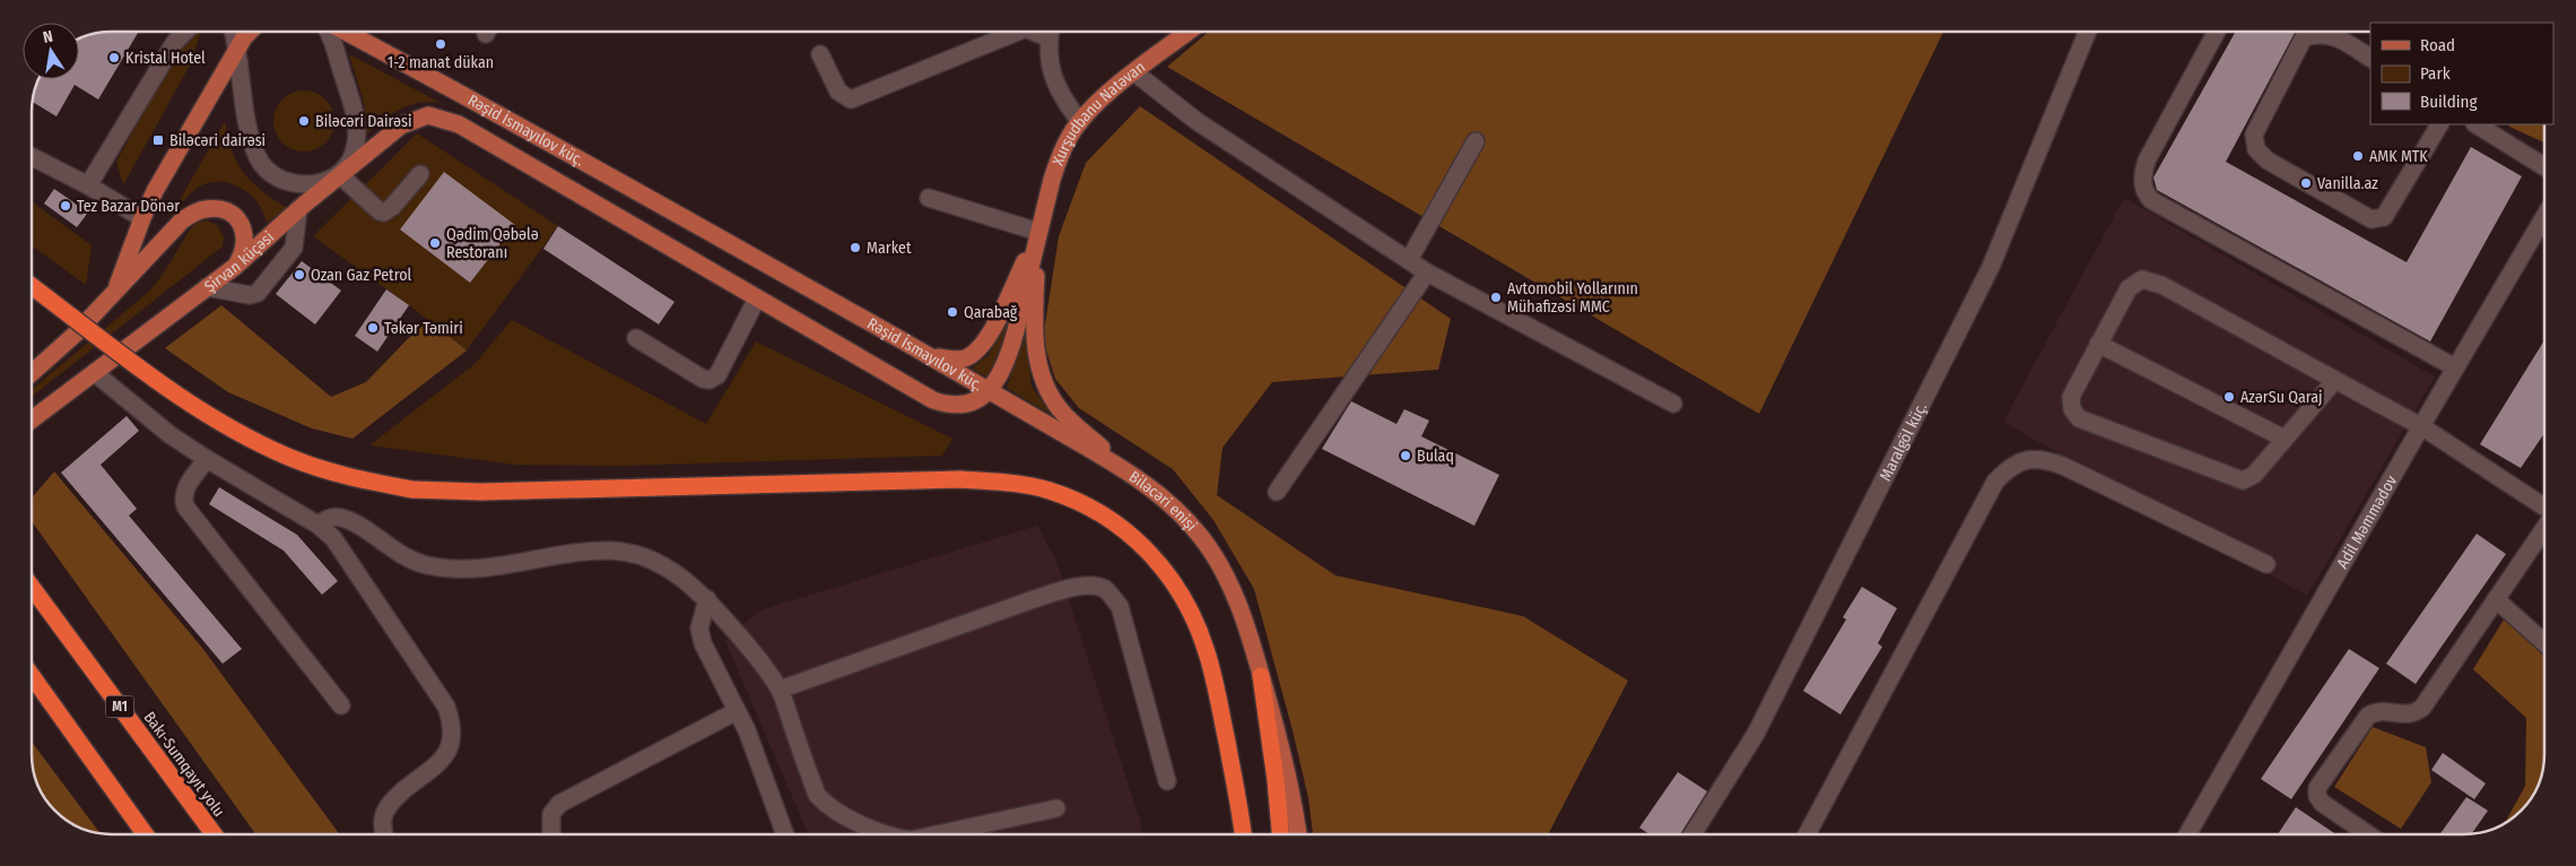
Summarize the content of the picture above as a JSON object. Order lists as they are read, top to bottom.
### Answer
{
  "streets": {
    "highway": ["M1", "Bakı-Sumqayıt yolu"],
    "main road": [
      "Xurşudbanu Natəvan",
      "Rəşid İsmayılov küç.",
      "Şirvan küçəsi",
      "Biləcəri enişi"
    ],
    "street": ["Maralgöl küç.", "Adil Məmmədov"]
  },
  "crossings": [
    ["Rəşid İsmayılov küç.", "Şirvan küçəsi"],
    ["Rəşid İsmayılov küç.", "Biləcəri enişi"]
  ],
  "places": {
    "other": [
      "1-2 manat dükan",
      "Kristal Hotel",
      "Biləcəri Dairəsi",
      "AMK MTK",
      "Vanilla.az",
      "Tez Bazar Dönər",
      "Qədim Qəbələ Restoranı",
      "Market",
      "Ozan Gaz Petrol",
      "Avtomobil Yollarının Mühafizəsi MMC",
      "Qarabağ",
      "Təkər Təmiri",
      "AzərSu Qaraj",
      "Bulaq"
    ],
    "transit": ["Biləcəri dairəsi"]
  },
  "legend": ["Road", "Park", "Building"],
  "north": "top"
}
